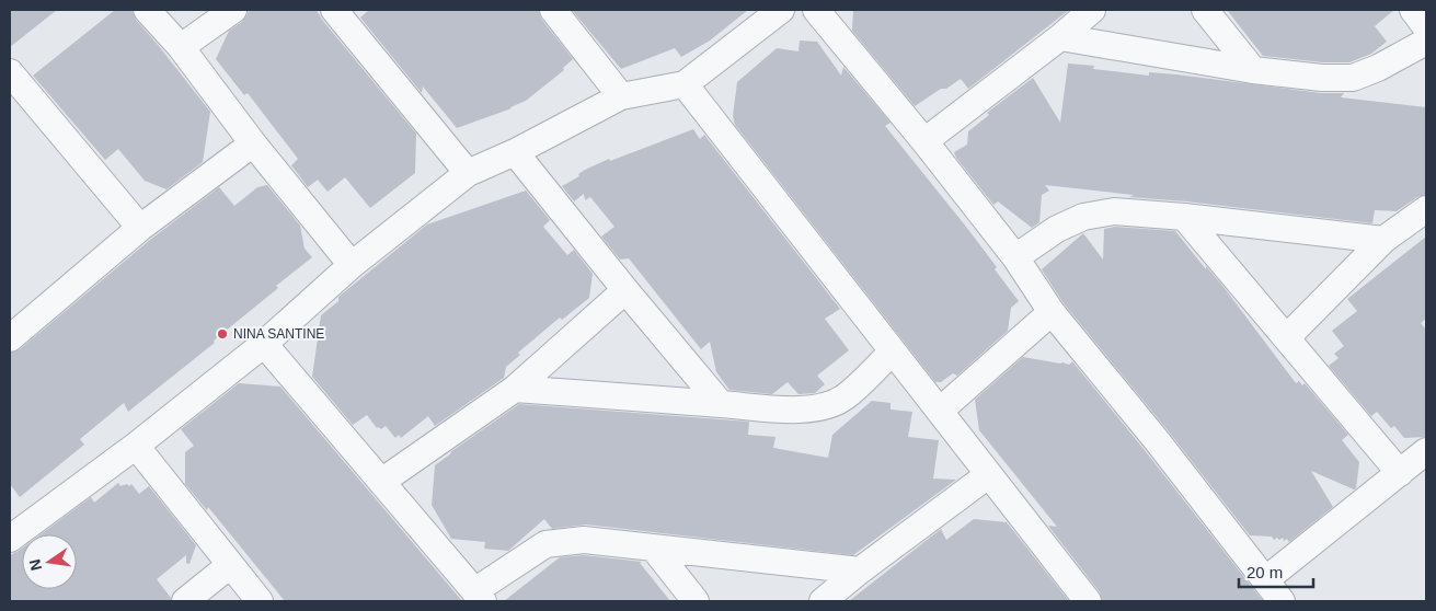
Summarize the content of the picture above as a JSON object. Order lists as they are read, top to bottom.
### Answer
{
  "places": ["NINA SANTINE"],
  "scale_bar": "20 m",
  "north": "left"
}
